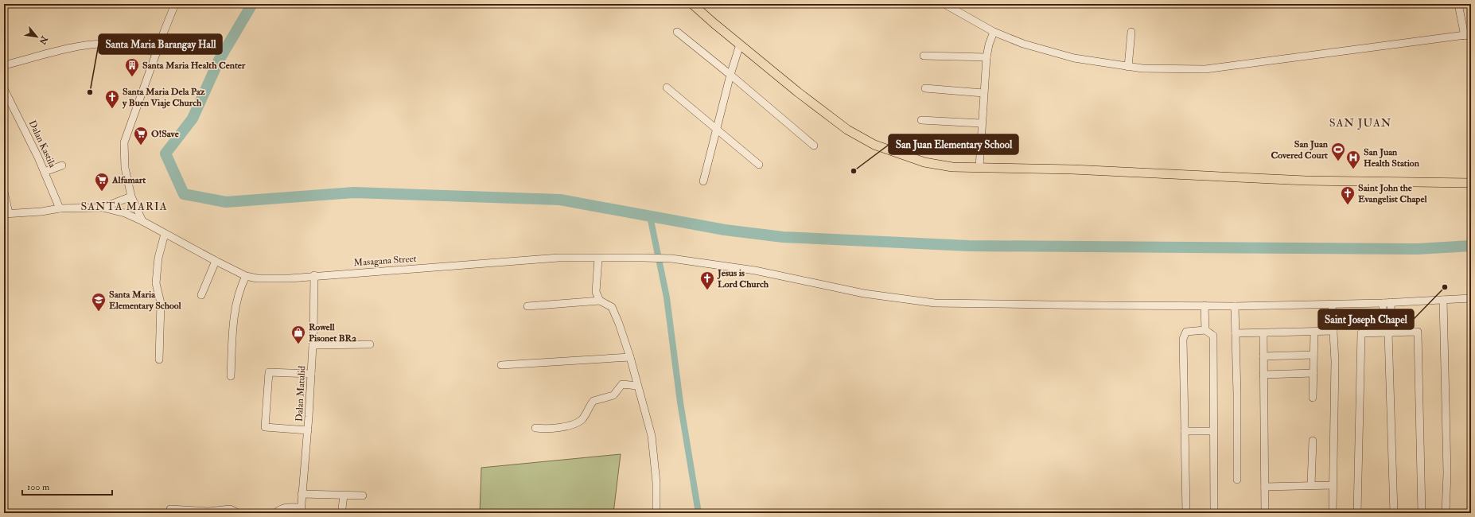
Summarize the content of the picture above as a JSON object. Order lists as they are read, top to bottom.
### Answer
{
  "streets": {
    "street": ["Dalan Kastila", "Masagana Street", "Dalan Matulid"]
  },
  "crossings": [
    ["Masagana Street", "Dalan Matulid"]
  ],
  "districts": ["SAN JUAN", "SANTA MARIA"],
  "places": {
    "building": ["Santa Maria Health Center"],
    "other": ["Santa Maria Barangay Hall", "San Juan Elementary School", "Saint Joseph Chapel"],
    "church": ["Santa Maria Dela Paz y Buen Viaje Church", "Saint John the Evangelist Chapel", "Jesus is Lord Church"],
    "supermarket": ["O!Save", "Alfamart"],
    "sports": ["San Juan Covered Court"],
    "hospital": ["San Juan Health Station"],
    "school or university": ["Santa Maria Elementary School"],
    "shop": ["Rowell Pisonet BR2"]
  },
  "scale_bar": "100 m",
  "north": "bottom right"
}
